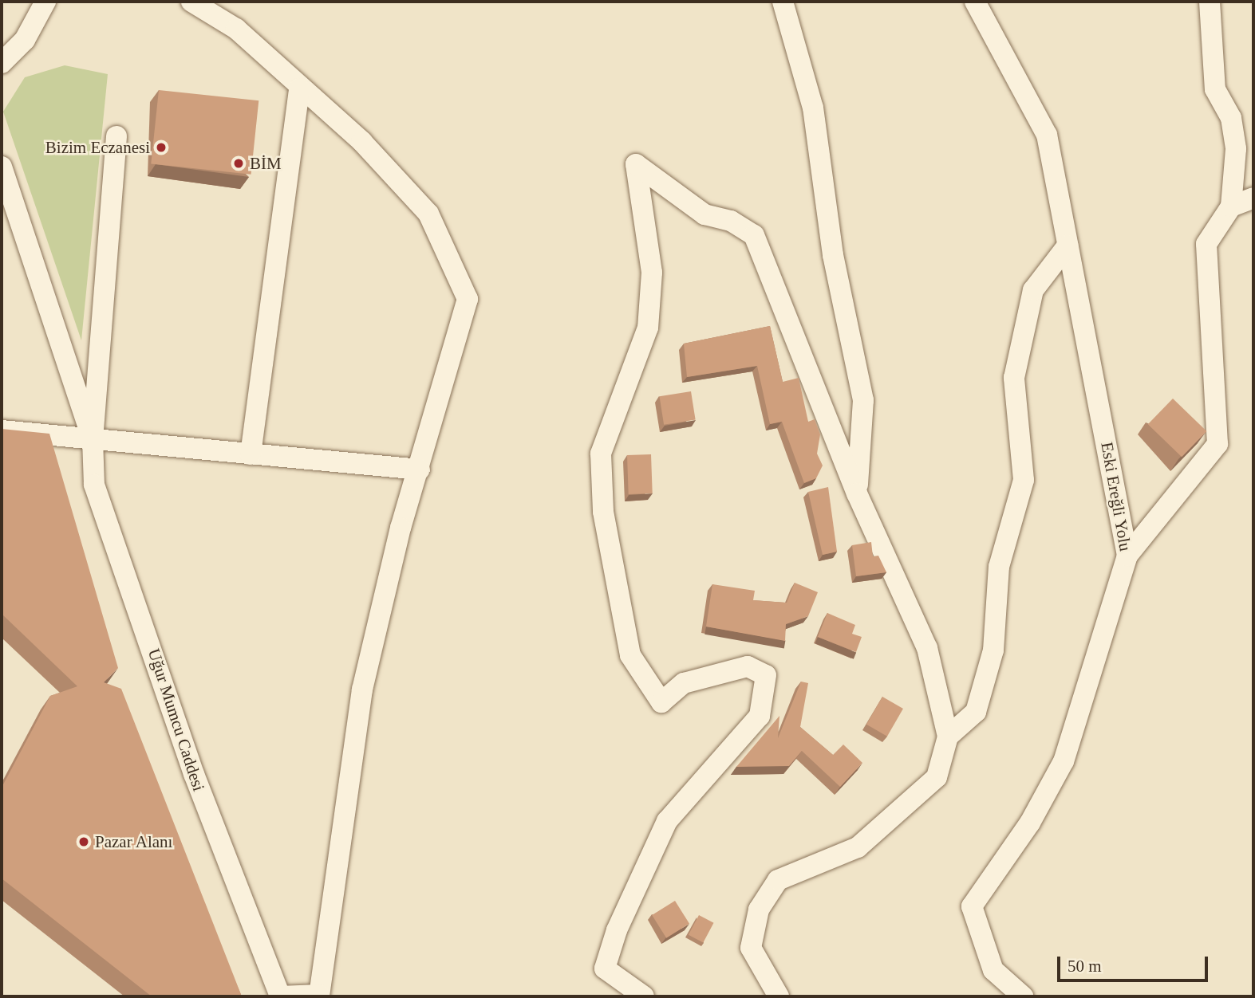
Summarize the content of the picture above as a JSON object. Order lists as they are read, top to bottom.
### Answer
{
  "streets": {
    "street": ["Eski Ereğli Yolu", "Uğur Mumcu Caddesi"]
  },
  "places": ["Bizim Eczanesi", "BİM", "Pazar Alanı"],
  "scale_bar": "50 m"
}
